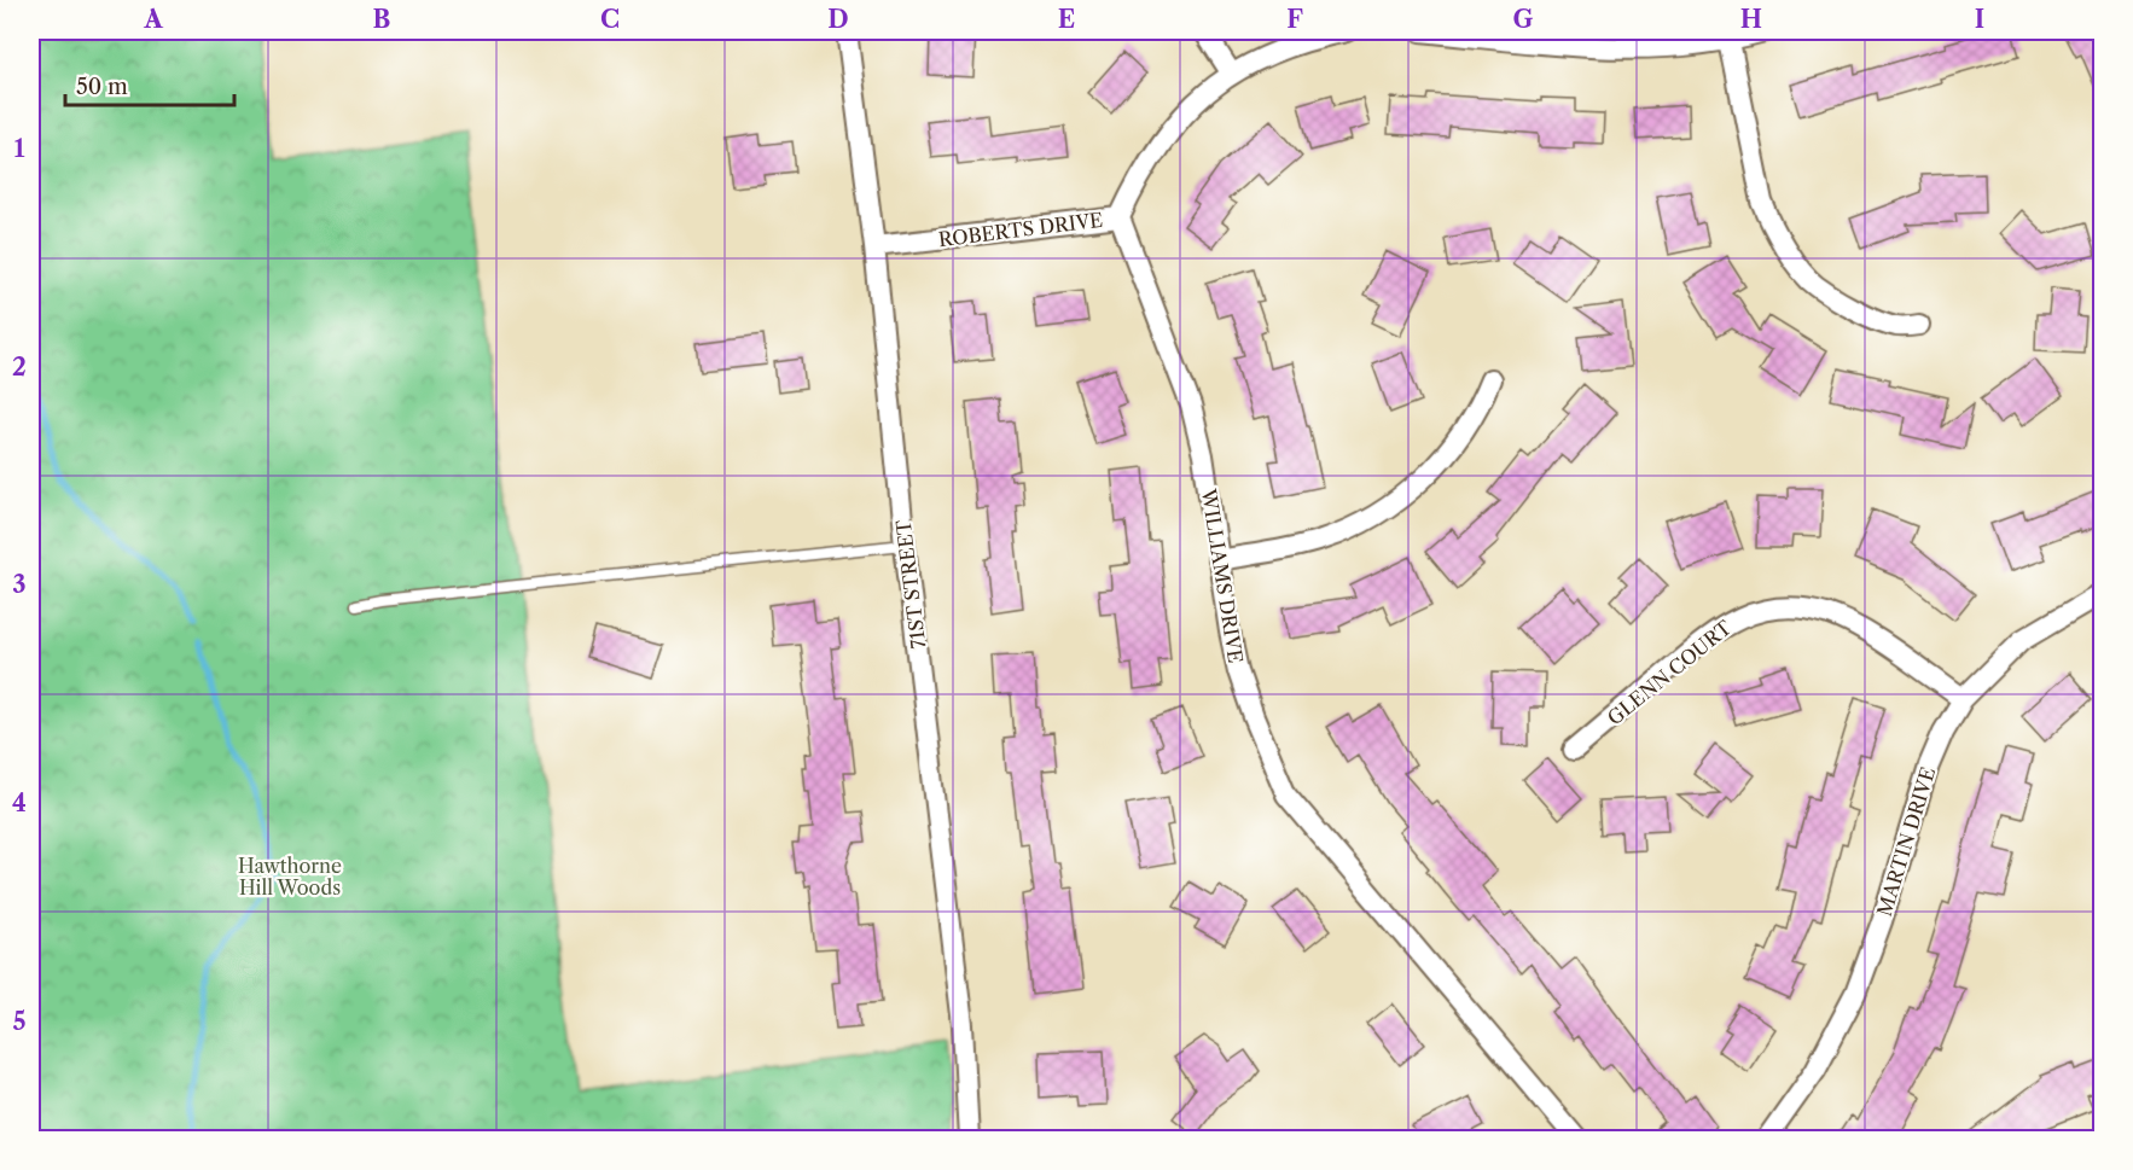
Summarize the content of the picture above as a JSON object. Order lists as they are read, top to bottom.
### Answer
{
  "streets": {
    "street": [
      "ROBERTS DRIVE",
      "WILLIAMS DRIVE",
      "71ST STREET",
      "GLENN COURT",
      "MARTIN DRIVE"
    ]
  },
  "crossings": [
    ["ROBERTS DRIVE", "WILLIAMS DRIVE"],
    ["ROBERTS DRIVE", "71ST STREET"],
    ["GLENN COURT", "MARTIN DRIVE"]
  ],
  "parks": ["Hawthorne Hill Woods"],
  "scale_bar": "50 m",
  "grid": {
    "columns": [
      "A",
      "B",
      "C",
      "D",
      "E",
      "F",
      "G",
      "H",
      "I"
    ],
    "rows": [
      "1",
      "2",
      "3",
      "4",
      "5"
    ]
  }
}
